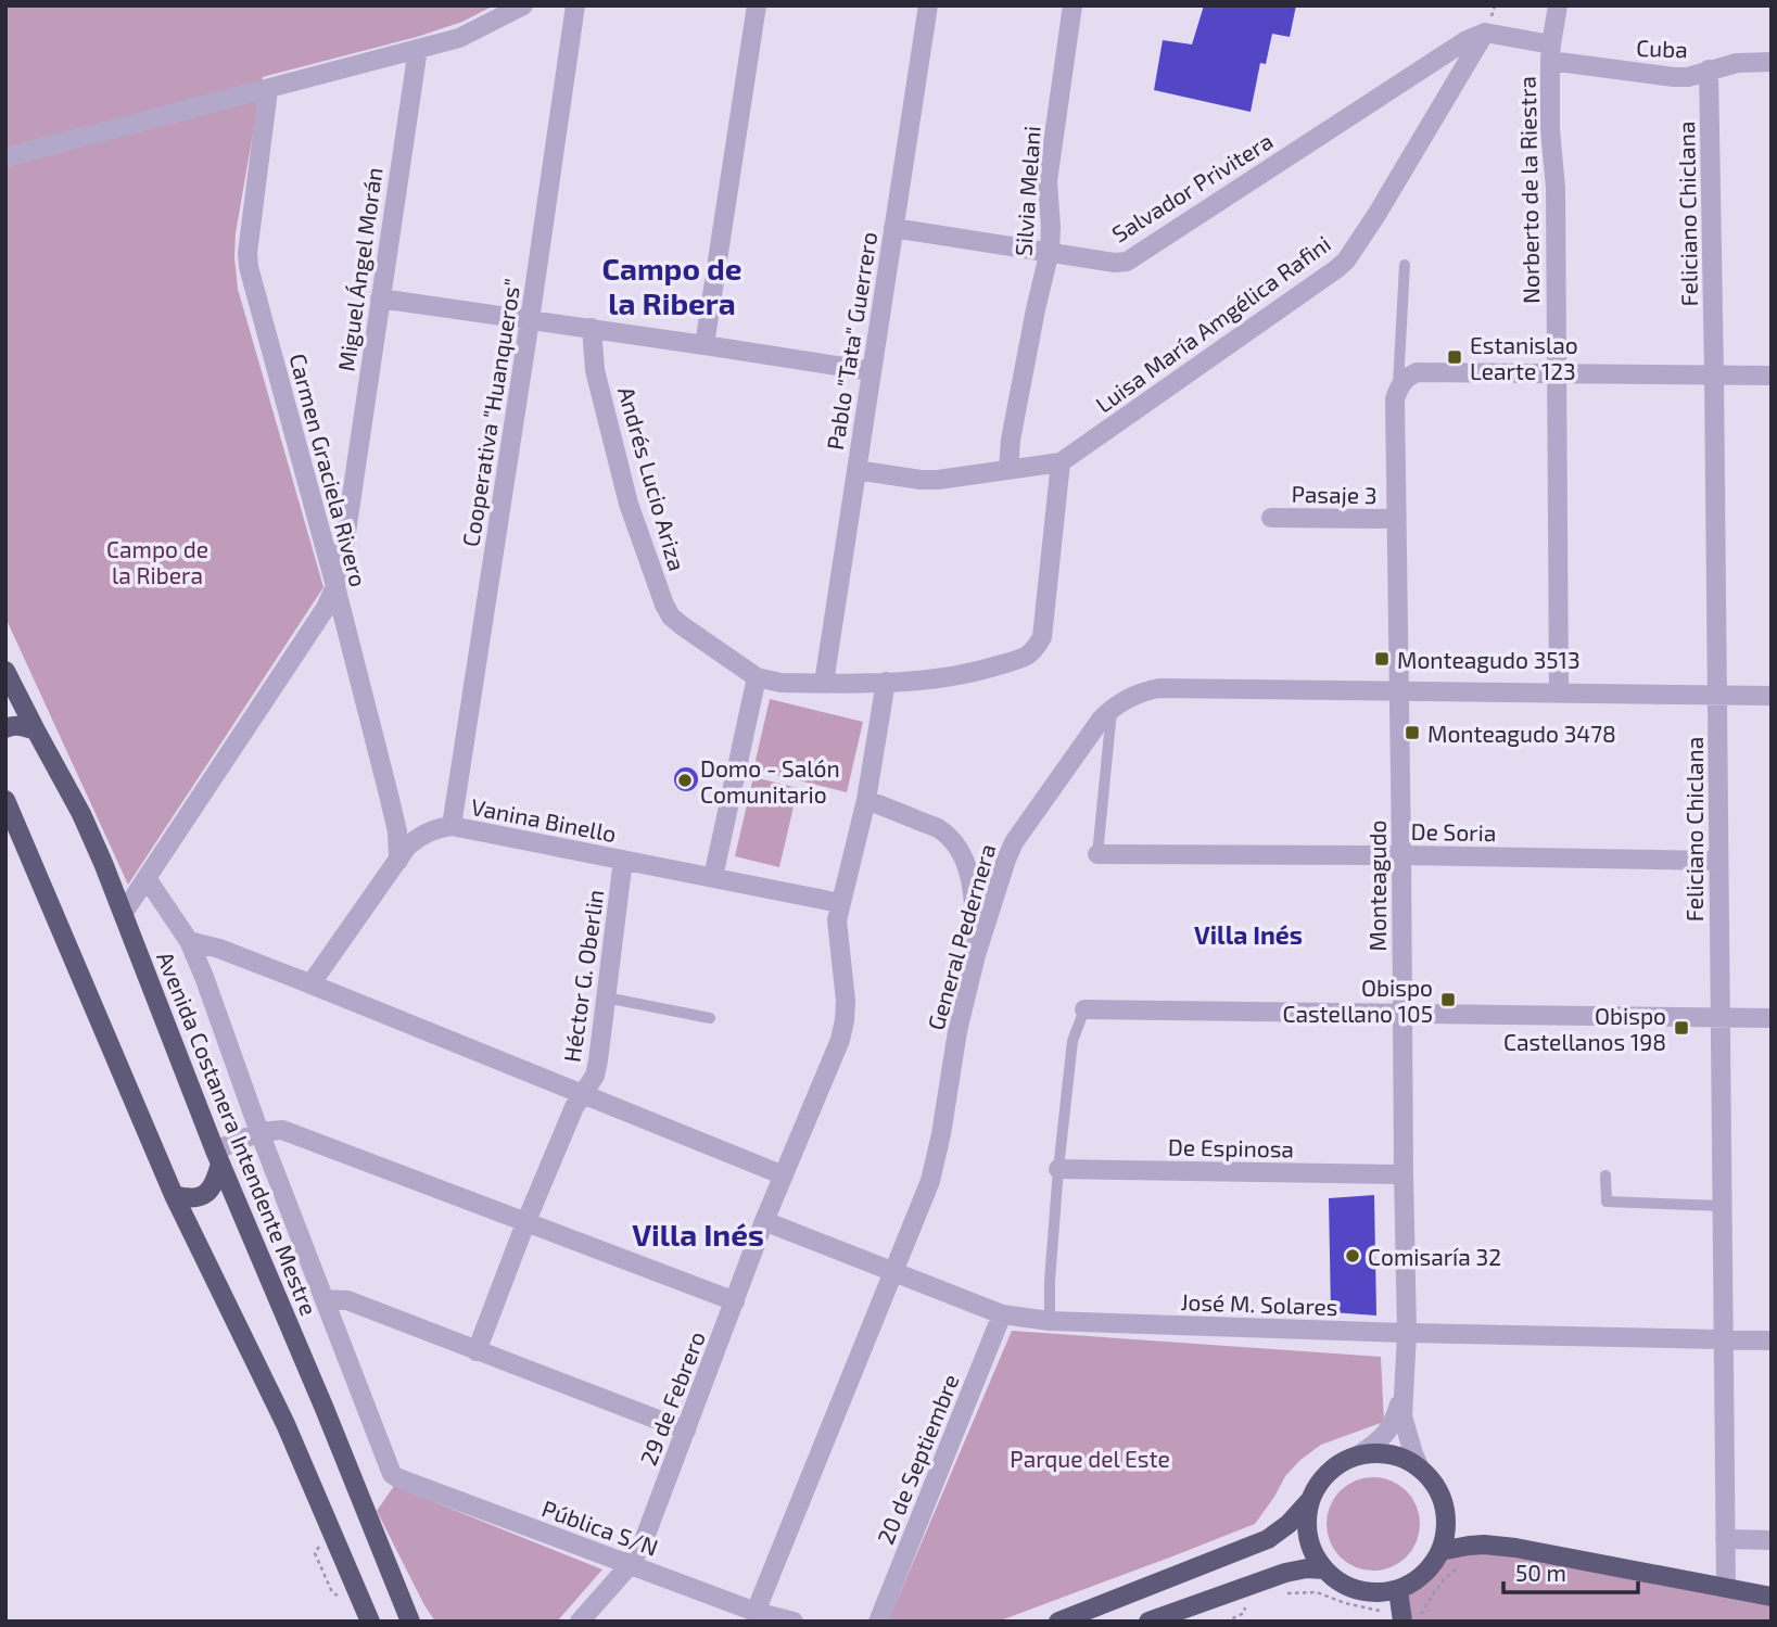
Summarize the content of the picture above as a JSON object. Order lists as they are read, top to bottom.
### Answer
{
  "streets": {
    "main road": ["Avenida Costanera Intendente Mestre"],
    "street": [
      "Cuba",
      "Salvador Privitera",
      "Norberto de la Riestra",
      "Silvia Melani",
      "Feliciano Chiclana",
      "Miguel Ángel Morán",
      "Luisa María Amgélica Rafini",
      "Pablo \"Tata\" Guerrero",
      "Cooperativa \"Huanqueros\"",
      "Carmen Graciela Rivero",
      "Andrés Lucio Ariza",
      "Pasaje 3",
      "Vanina Binello",
      "De Soria",
      "Monteagudo",
      "General Pedernera",
      "Héctor G. Oberlin",
      "De Espinosa",
      "José M. Solares",
      "29 de Febrero",
      "20 de Septiembre",
      "Pública S/N"
    ]
  },
  "crossings": [
    ["Cuba", "Salvador Privitera"],
    ["Cuba", "Norberto de la Riestra"],
    ["Cuba", "Feliciano Chiclana"],
    ["Cuba", "Luisa María Amgélica Rafini"],
    ["Salvador Privitera", "Silvia Melani"],
    ["Salvador Privitera", "Luisa María Amgélica Rafini"],
    ["Salvador Privitera", "Pablo \"Tata\" Guerrero"],
    ["Norberto de la Riestra", "General Pedernera"],
    ["Silvia Melani", "Luisa María Amgélica Rafini"],
    ["Feliciano Chiclana", "De Soria"],
    ["Feliciano Chiclana", "General Pedernera"],
    ["Feliciano Chiclana", "José M. Solares"],
    ["Miguel Ángel Morán", "Carmen Graciela Rivero"],
    ["Luisa María Amgélica Rafini", "Pablo \"Tata\" Guerrero"],
    ["Luisa María Amgélica Rafini", "Andrés Lucio Ariza"],
    ["Pablo \"Tata\" Guerrero", "Andrés Lucio Ariza"],
    ["Cooperativa \"Huanqueros\"", "Vanina Binello"],
    ["Carmen Graciela Rivero", "Vanina Binello"],
    ["Pasaje 3", "Monteagudo"],
    ["Vanina Binello", "Héctor G. Oberlin"],
    ["De Soria", "Monteagudo"],
    ["Monteagudo", "General Pedernera"],
    ["Monteagudo", "De Espinosa"],
    ["Monteagudo", "José M. Solares"],
    ["General Pedernera", "José M. Solares"],
    ["General Pedernera", "Pública S/N"],
    ["José M. Solares", "29 de Febrero"],
    ["José M. Solares", "20 de Septiembre"],
    ["29 de Febrero", "Pública S/N"]
  ],
  "districts": ["Campo de la Ribera", "Villa Inés", "Villa Inés"],
  "parks": ["Campo de la Ribera", "Parque del Este"],
  "places": {
    "transit": [
      "Estanislao Learte 123",
      "Monteagudo 3513",
      "Monteagudo 3478",
      "Obispo Castellano 105",
      "Obispo Castellanos 198"
    ],
    "other": ["Domo - Salón Comunitario", "Comisaría 32"]
  },
  "scale_bar": "50 m"
}
